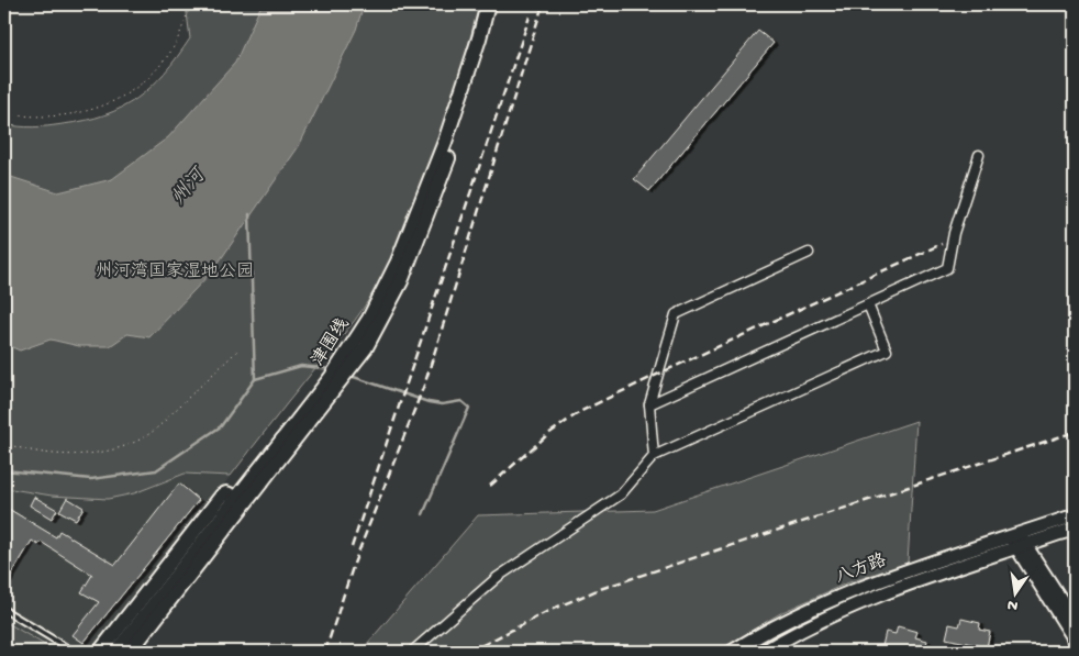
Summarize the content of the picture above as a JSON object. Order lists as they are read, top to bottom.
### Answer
{
  "streets": {
    "main road": ["津围线", "八方路"]
  },
  "water": ["州河"],
  "parks": ["州河湾国家湿地公园"],
  "north": "bottom"
}
